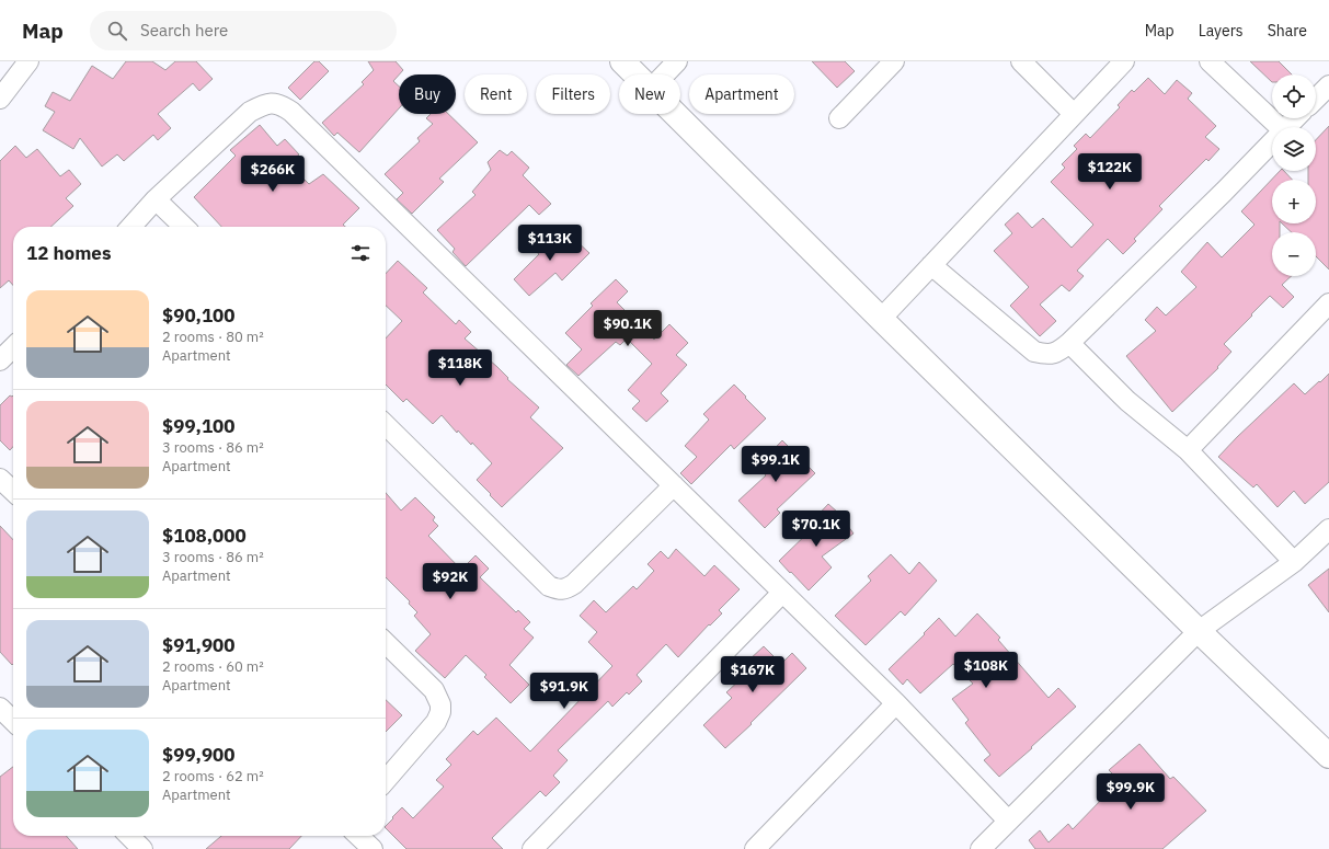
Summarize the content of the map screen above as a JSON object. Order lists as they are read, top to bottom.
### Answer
{
  "page": {
    "header": "Map",
    "search": "Search here",
    "nav": ["Map", "Layers", "Share"],
    "map_buttons": ["+", "−"],
    "chip": [
      "Buy",
      "Rent",
      "Filters",
      "New",
      "Apartment"
    ],
    "price": [
      "$122K",
      "$266K",
      "$113K",
      "$90.1K",
      "$118K",
      "$99.1K",
      "$70.1K",
      "$92K",
      "$108K",
      "$167K",
      "$91.9K",
      "$99.9K"
    ],
    "heading": "12 homes",
    "list": [
      {
        "name": "$90,100",
        "note": "2 rooms · 80 m² · Apartment"
      },
      {
        "name": "$99,100",
        "note": "3 rooms · 86 m² · Apartment"
      },
      {
        "name": "$108,000",
        "note": "3 rooms · 86 m² · Apartment"
      },
      {
        "name": "$91,900",
        "note": "2 rooms · 60 m² · Apartment"
      },
      {
        "name": "$99,900",
        "note": "2 rooms · 62 m² · Apartment"
      }
    ]
  }
}
